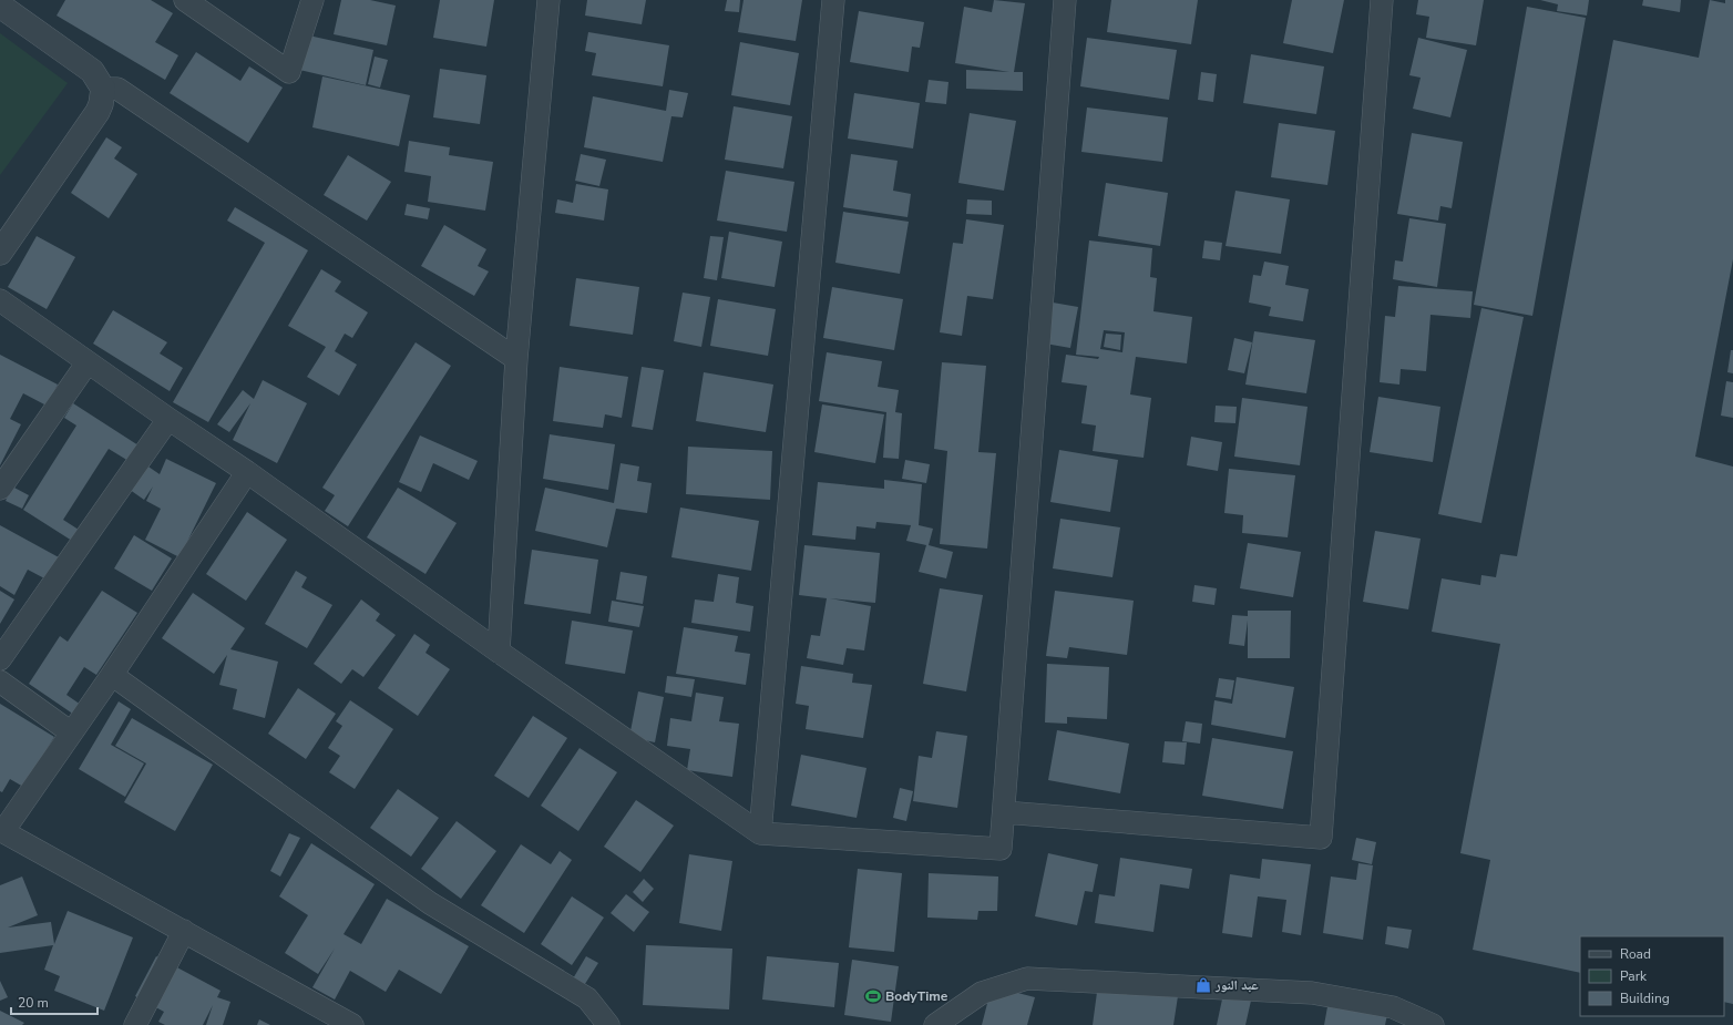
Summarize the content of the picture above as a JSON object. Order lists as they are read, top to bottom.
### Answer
{
  "places": {
    "shop": ["عبد النور"],
    "sports": ["BodyTime"]
  },
  "legend": ["Road", "Park", "Building"],
  "scale_bar": "20 m"
}
